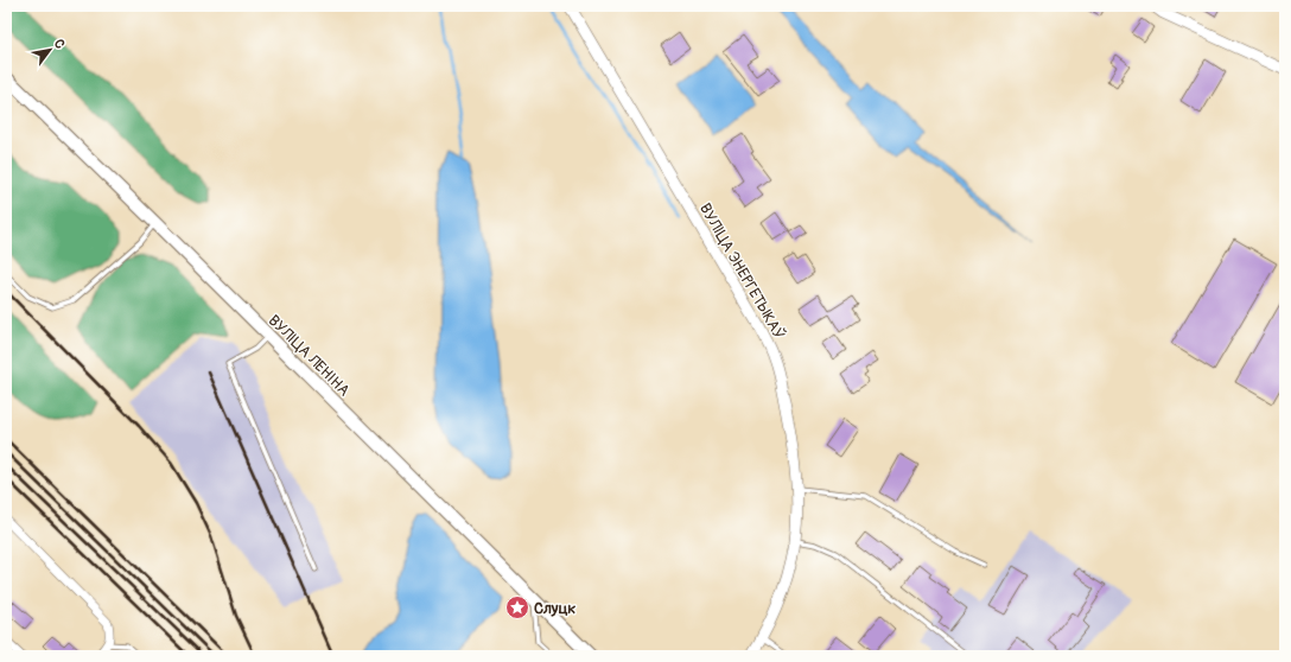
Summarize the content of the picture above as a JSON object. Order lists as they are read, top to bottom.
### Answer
{
  "streets": {
    "main road": ["ВУЛІЦА ЛЕНІНА"],
    "street": ["ВУЛІЦА ЭНЕРГЕТЫКАЎ"]
  },
  "places": {
    "place": ["Слуцк"]
  },
  "north": "top right"
}
